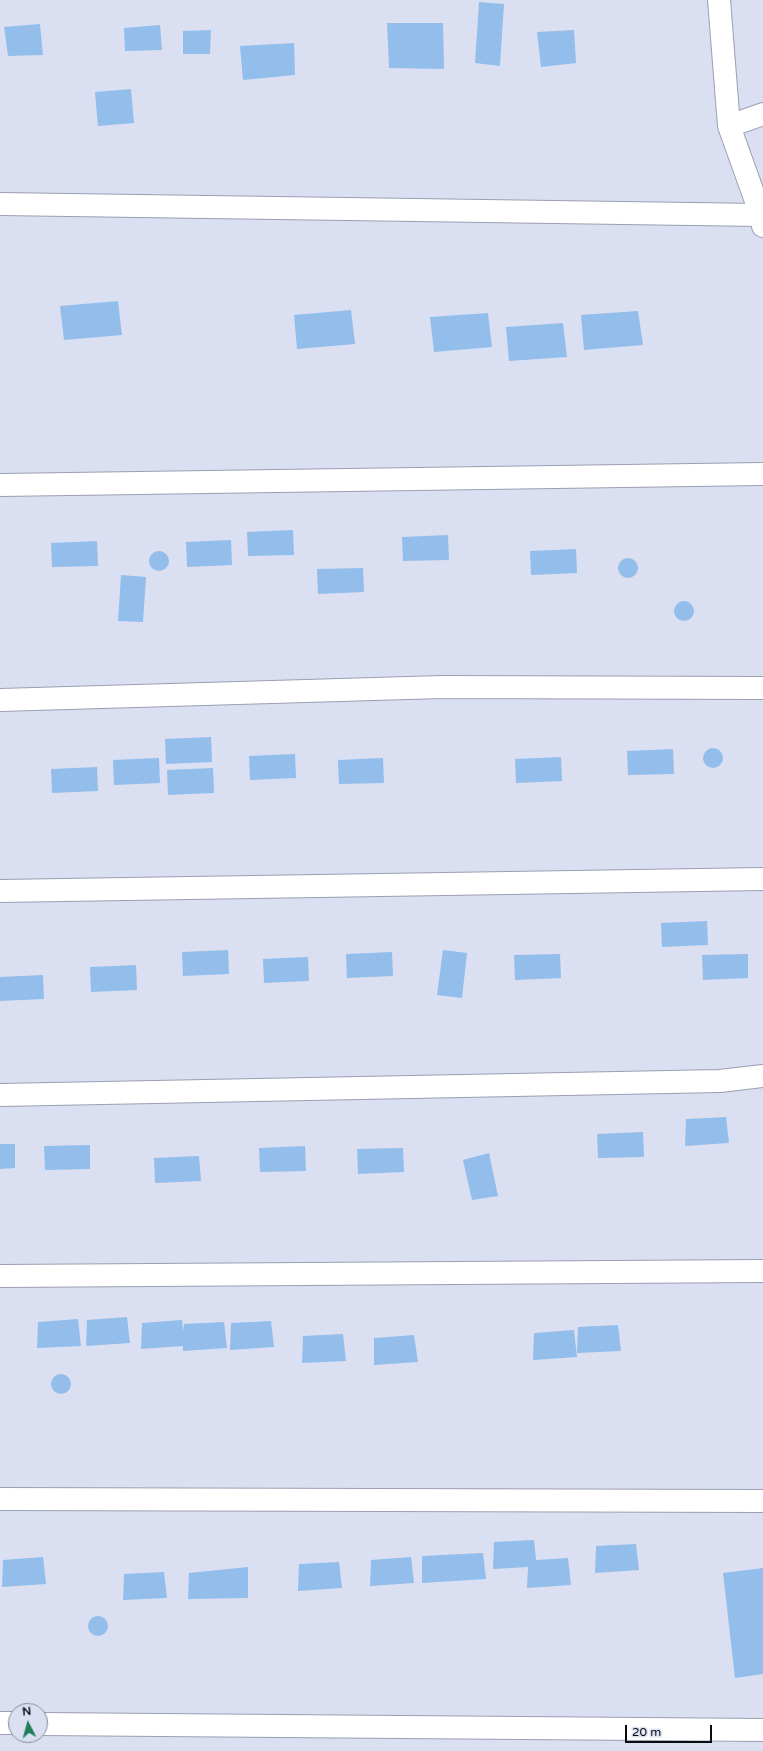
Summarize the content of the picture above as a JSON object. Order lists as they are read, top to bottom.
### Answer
{
  "scale_bar": "20 m",
  "north": "top"
}
